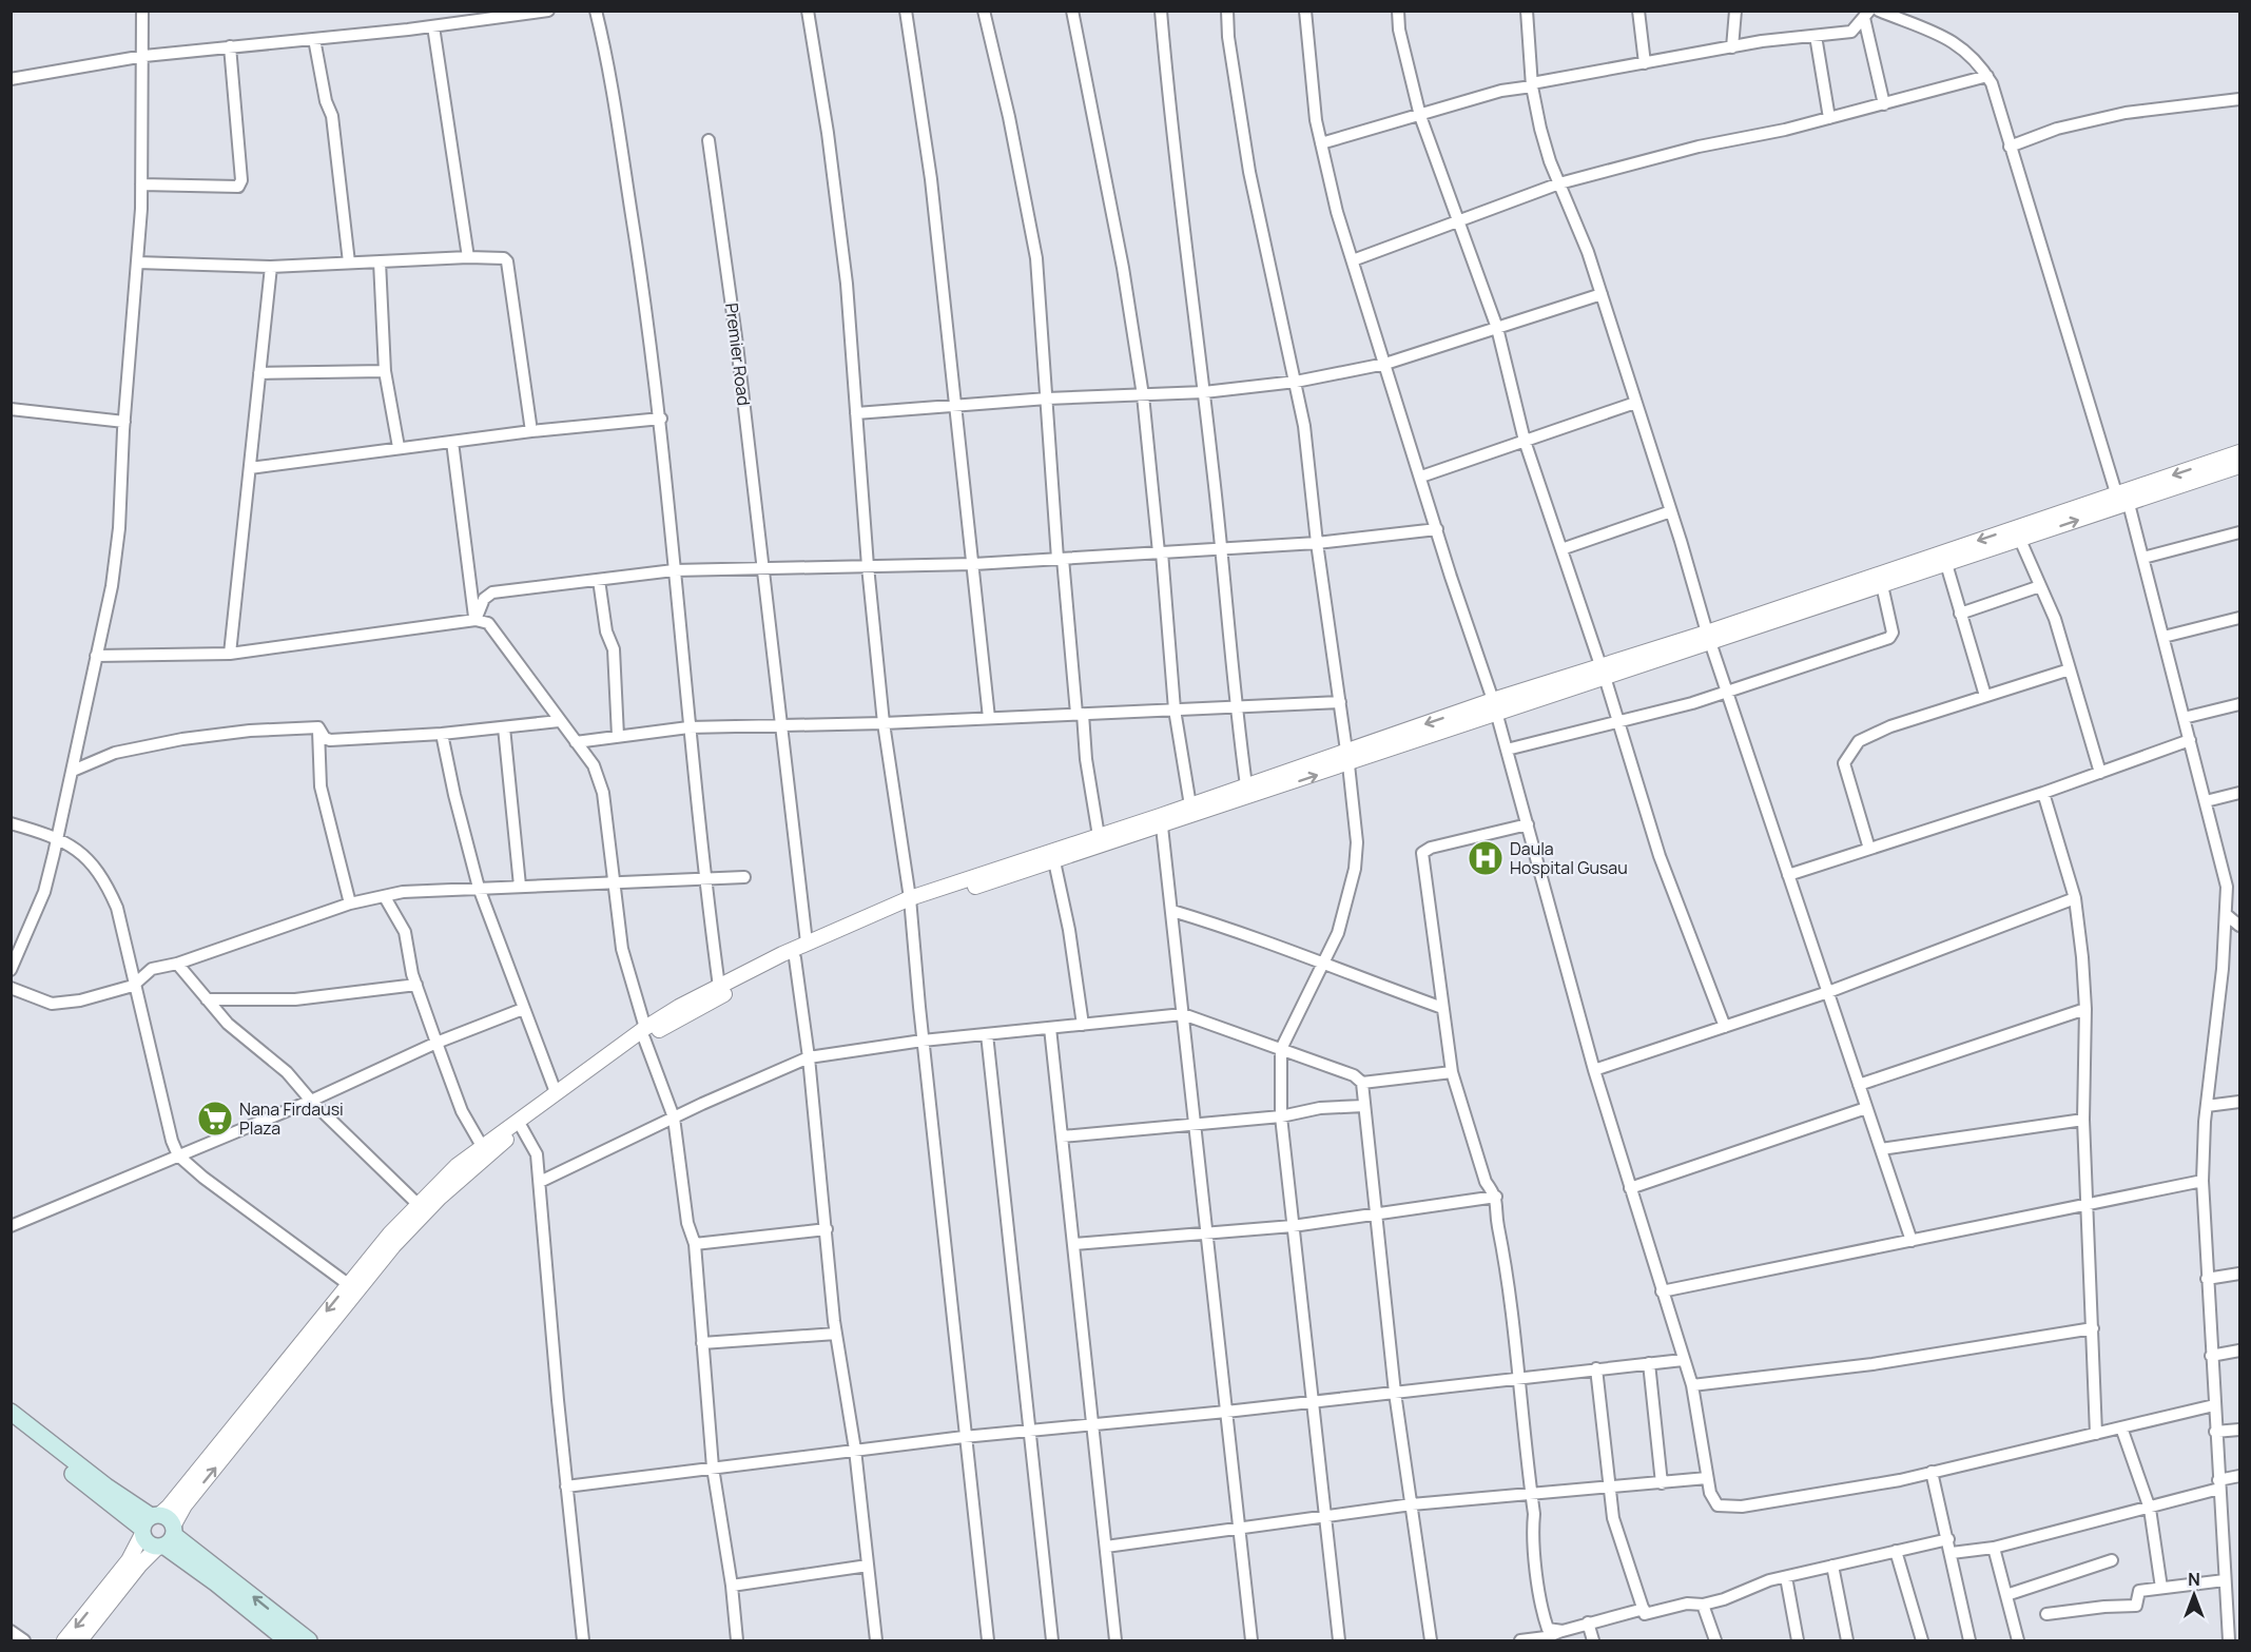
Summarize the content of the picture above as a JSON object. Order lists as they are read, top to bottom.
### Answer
{
  "streets": {
    "street": ["Premier Road"]
  },
  "places": {
    "hospital": ["Daula Hospital Gusau"],
    "supermarket": ["Nana Firdausi Plaza"]
  },
  "north": "top"
}
